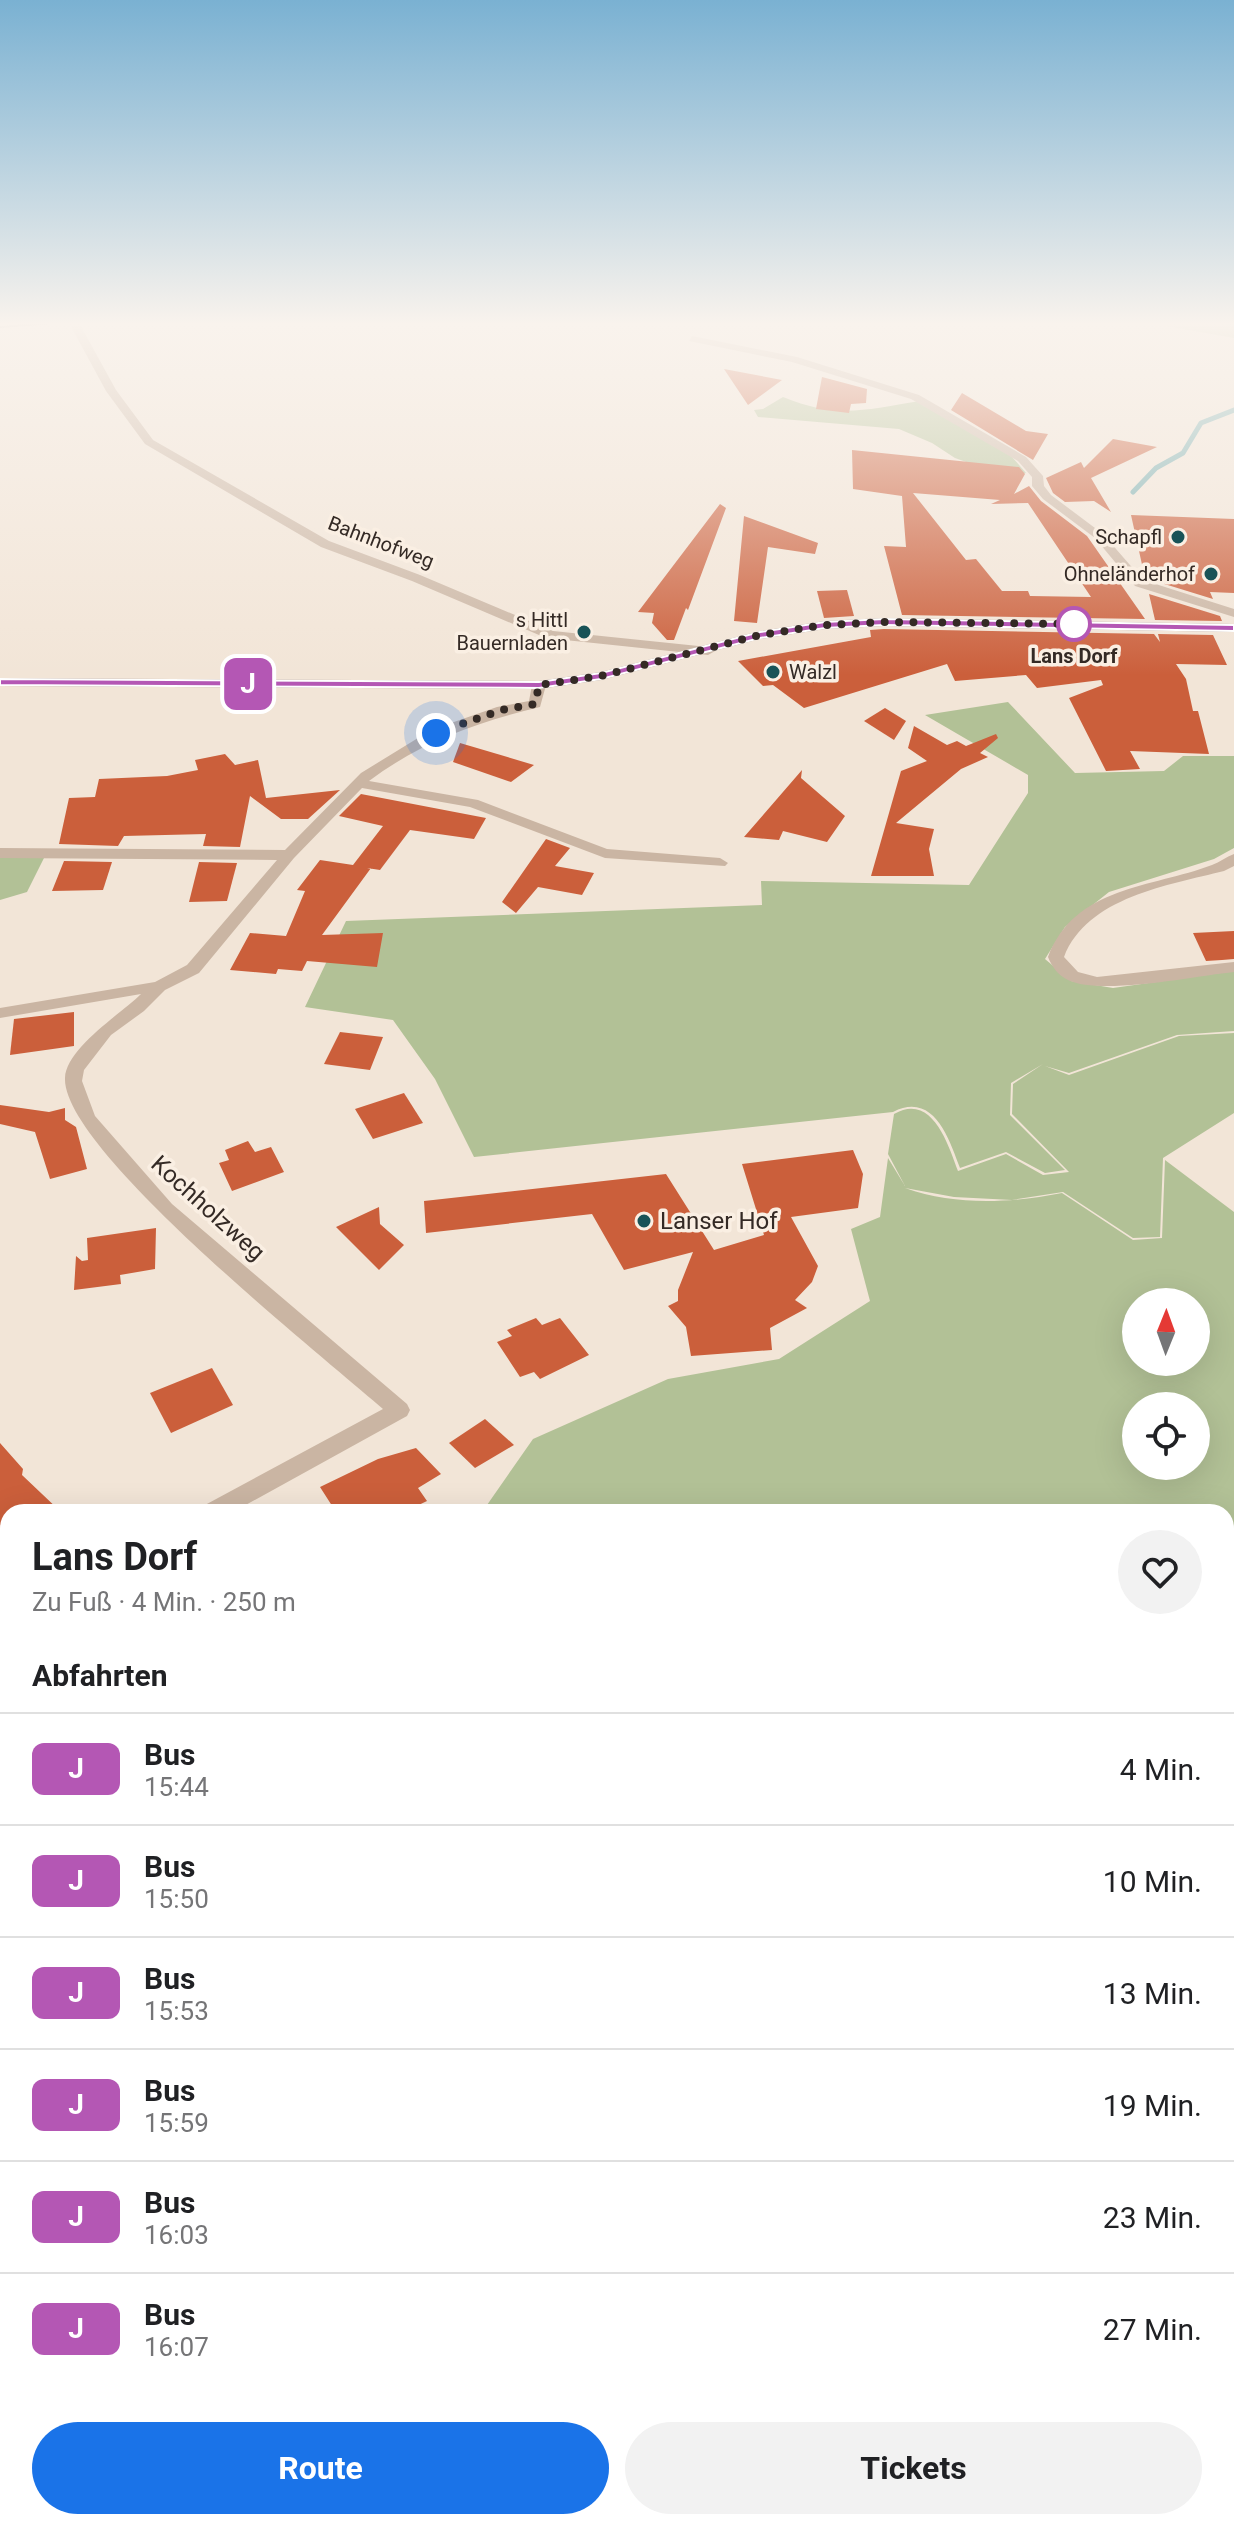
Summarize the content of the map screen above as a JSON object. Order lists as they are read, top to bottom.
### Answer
{
  "streets": {
    "street": ["Bahnhofweg", "Kochholzweg"]
  },
  "places": [
    "Schapfl",
    "Ohneländerhof",
    "Lans Dorf",
    "s Hittl Bauernladen",
    "Walzl",
    "Lanser Hof"
  ],
  "lines": ["bus line J"],
  "north": "top",
  "page": {
    "on_map": "J",
    "heading": [
      ["Lans Dorf", "Zu Fuß · 4 Min. · 250 m"],
      "Abfahrten"
    ],
    "list": [
      {
        "mark": "J",
        "name": "Bus",
        "note": "15:44",
        "value": "4 Min."
      },
      {
        "mark": "J",
        "name": "Bus",
        "note": "15:50",
        "value": "10 Min."
      },
      {
        "mark": "J",
        "name": "Bus",
        "note": "15:53",
        "value": "13 Min."
      },
      {
        "mark": "J",
        "name": "Bus",
        "note": "15:59",
        "value": "19 Min."
      },
      {
        "mark": "J",
        "name": "Bus",
        "note": "16:03",
        "value": "23 Min."
      },
      {
        "mark": "J",
        "name": "Bus",
        "note": "16:07",
        "value": "27 Min."
      }
    ],
    "buttons": ["Route", "Tickets"]
  }
}
